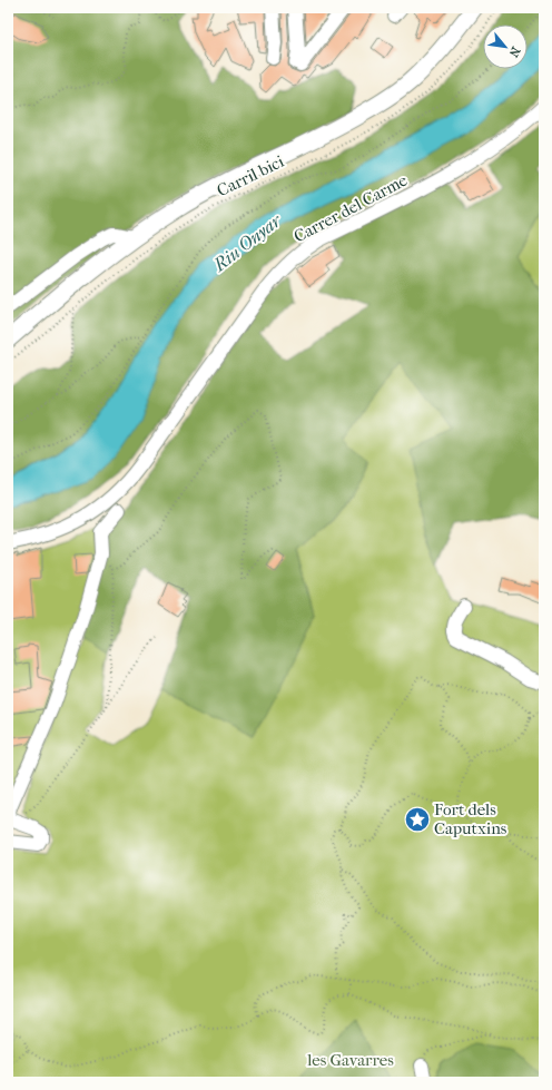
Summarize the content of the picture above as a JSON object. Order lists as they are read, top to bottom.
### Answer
{
  "streets": {
    "street": ["Carrer del Carme"],
    "path": ["Carril bici"]
  },
  "water": ["Riu Onyar"],
  "parks": ["les Gavarres"],
  "places": {
    "place": ["Fort dels Caputxins"]
  },
  "north": "bottom right"
}
